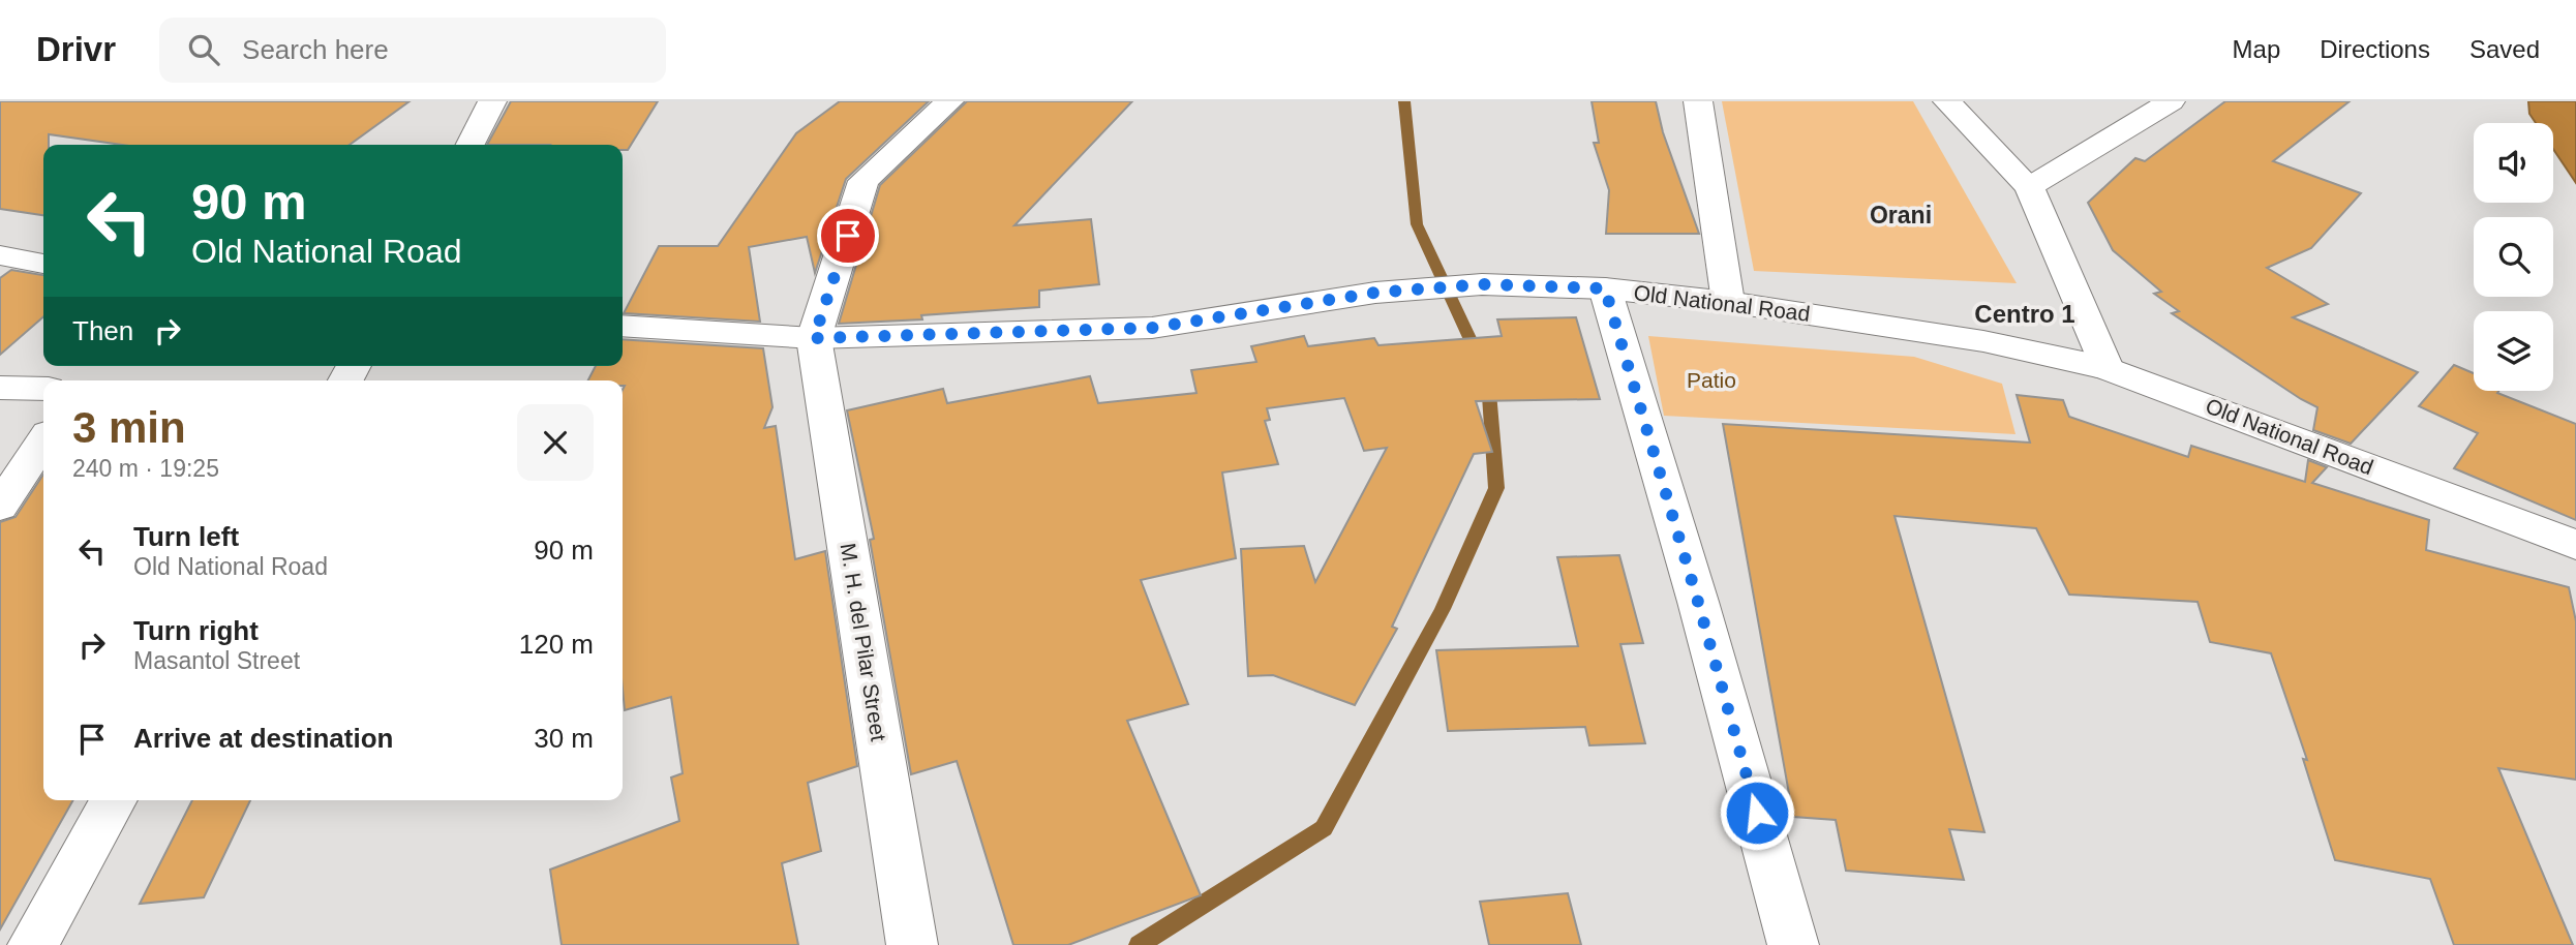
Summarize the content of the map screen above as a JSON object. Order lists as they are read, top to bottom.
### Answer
{
  "streets": {
    "street": ["Old National Road", "M. H. del Pilar Street"]
  },
  "crossings": [
    ["Old National Road", "M. H. del Pilar Street"]
  ],
  "districts": ["Orani", "Centro 1"],
  "parks": ["Patio"],
  "page": {
    "header": "Drivr",
    "search": "Search here",
    "nav": ["Map", "Directions", "Saved"],
    "turn": ["90 m", "Old National Road"],
    "then": "Then",
    "heading": ["3 min", "240 m · 19:25"],
    "list": [
      {
        "name": "Turn left",
        "note": "Old National Road",
        "value": "90 m"
      },
      {
        "name": "Turn right",
        "note": "Masantol Street",
        "value": "120 m"
      },
      {
        "name": "Arrive at destination",
        "value": "30 m"
      }
    ]
  }
}
